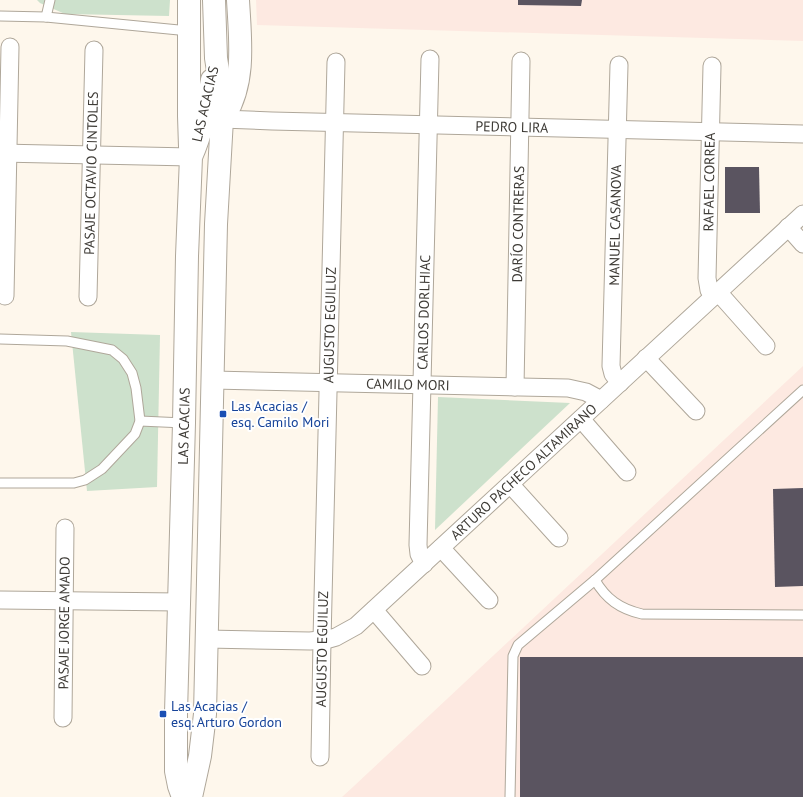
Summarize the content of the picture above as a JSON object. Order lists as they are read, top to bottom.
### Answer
{
  "streets": {
    "main road": ["LAS ACACIAS"],
    "street": [
      "PEDRO LIRA",
      "PASAJE OCTAVIO CINTOLES",
      "RAFAEL CORREA",
      "DARÍO CONTRERAS",
      "MANUEL CASANOVA",
      "CARLOS DORLHIAC",
      "AUGUSTO EGUILUZ",
      "CAMILO MORI",
      "ARTURO PACHECO ALTAMIRANO",
      "PASAJE JORGE AMADO"
    ]
  },
  "crossings": [
    ["LAS ACACIAS", "PEDRO LIRA"],
    ["LAS ACACIAS", "CAMILO MORI"],
    ["LAS ACACIAS", "ARTURO PACHECO ALTAMIRANO"],
    ["PEDRO LIRA", "RAFAEL CORREA"],
    ["PEDRO LIRA", "DARÍO CONTRERAS"],
    ["PEDRO LIRA", "MANUEL CASANOVA"],
    ["PEDRO LIRA", "CARLOS DORLHIAC"],
    ["PEDRO LIRA", "AUGUSTO EGUILUZ"],
    ["RAFAEL CORREA", "ARTURO PACHECO ALTAMIRANO"],
    ["DARÍO CONTRERAS", "CAMILO MORI"],
    ["MANUEL CASANOVA", "ARTURO PACHECO ALTAMIRANO"],
    ["CARLOS DORLHIAC", "CAMILO MORI"],
    ["CARLOS DORLHIAC", "ARTURO PACHECO ALTAMIRANO"],
    ["AUGUSTO EGUILUZ", "CAMILO MORI"],
    ["AUGUSTO EGUILUZ", "ARTURO PACHECO ALTAMIRANO"],
    ["CAMILO MORI", "ARTURO PACHECO ALTAMIRANO"]
  ],
  "places": {
    "transit": ["Las Acacias / esq. Camilo Mori", "Las Acacias / esq. Arturo Gordon"]
  }
}
